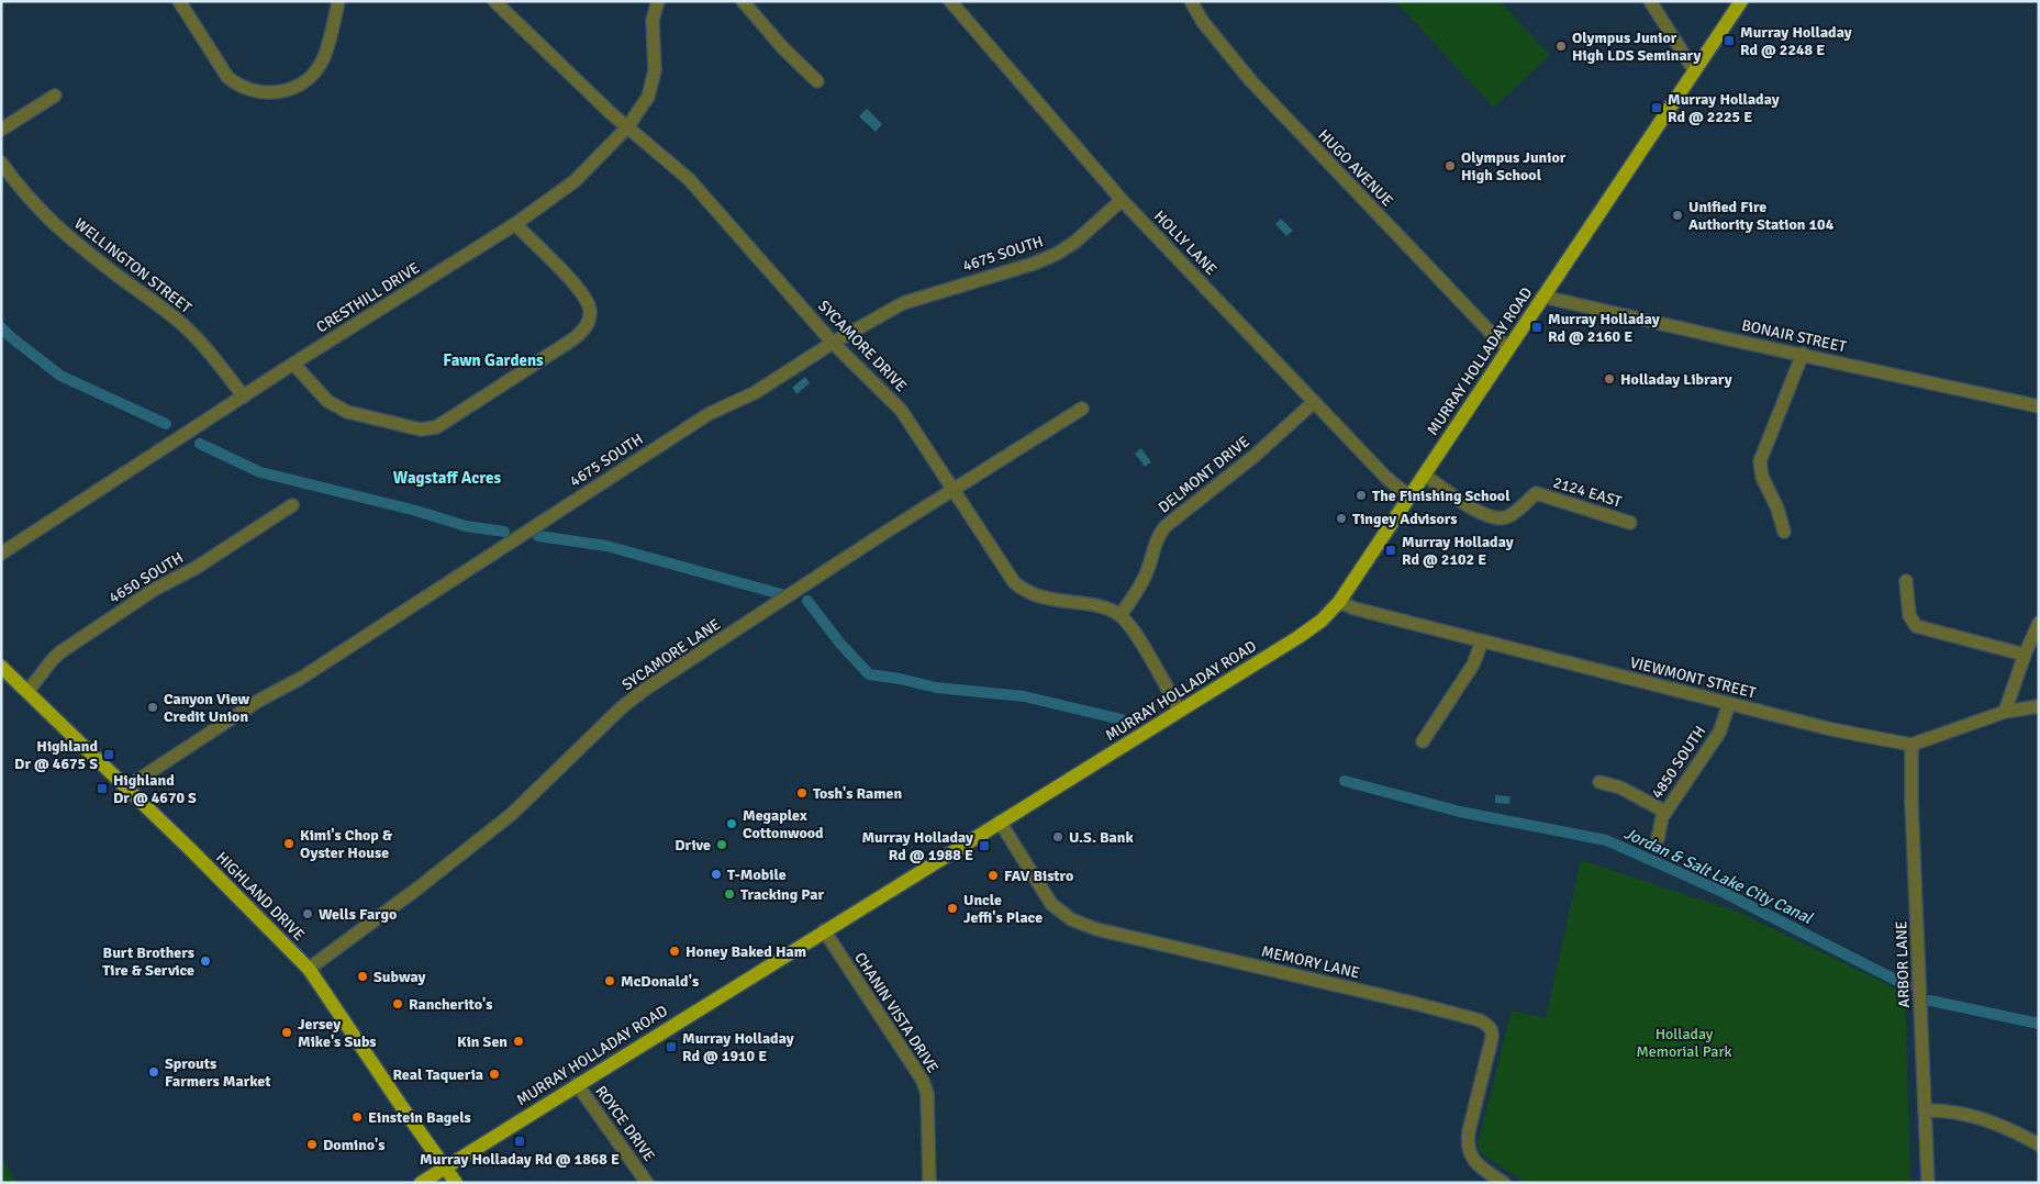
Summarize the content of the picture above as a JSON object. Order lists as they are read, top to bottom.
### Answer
{
  "streets": {
    "main road": ["MURRAY HOLLADAY ROAD", "HIGHLAND DRIVE"],
    "street": [
      "HUGO AVENUE",
      "HOLLY LANE",
      "4675 SOUTH",
      "WELLINGTON STREET",
      "CRESTHILL DRIVE",
      "BONAIR STREET",
      "SYCAMORE DRIVE",
      "DELMONT DRIVE",
      "2124 EAST",
      "4650 SOUTH",
      "SYCAMORE LANE",
      "VIEWMONT STREET",
      "4850 SOUTH",
      "MEMORY LANE",
      "ARBOR LANE",
      "CHANIN VISTA DRIVE",
      "ROYCE DRIVE"
    ]
  },
  "crossings": [
    ["HUGO AVENUE", "MURRAY HOLLADAY ROAD"],
    ["HOLLY LANE", "4675 SOUTH"],
    ["HOLLY LANE", "MURRAY HOLLADAY ROAD"],
    ["HOLLY LANE", "DELMONT DRIVE"],
    ["4675 SOUTH", "SYCAMORE DRIVE"],
    ["4675 SOUTH", "HIGHLAND DRIVE"],
    ["WELLINGTON STREET", "CRESTHILL DRIVE"],
    ["CRESTHILL DRIVE", "SYCAMORE DRIVE"],
    ["BONAIR STREET", "MURRAY HOLLADAY ROAD"],
    ["SYCAMORE DRIVE", "DELMONT DRIVE"],
    ["SYCAMORE DRIVE", "SYCAMORE LANE"],
    ["MURRAY HOLLADAY ROAD", "2124 EAST"],
    ["MURRAY HOLLADAY ROAD", "VIEWMONT STREET"],
    ["MURRAY HOLLADAY ROAD", "HIGHLAND DRIVE"],
    ["MURRAY HOLLADAY ROAD", "MEMORY LANE"],
    ["MURRAY HOLLADAY ROAD", "CHANIN VISTA DRIVE"],
    ["MURRAY HOLLADAY ROAD", "ROYCE DRIVE"],
    ["4650 SOUTH", "HIGHLAND DRIVE"],
    ["SYCAMORE LANE", "HIGHLAND DRIVE"],
    ["VIEWMONT STREET", "4850 SOUTH"],
    ["VIEWMONT STREET", "ARBOR LANE"]
  ],
  "districts": ["Fawn Gardens", "Wagstaff Acres"],
  "water": ["Jordan & Salt Lake City Canal"],
  "parks": ["Holladay Memorial Park"],
  "places": {
    "transit": [
      "Murray Holladay Rd @ 2248 E",
      "Murray Holladay Rd @ 2225 E",
      "Murray Holladay Rd @ 2160 E",
      "Murray Holladay Rd @ 2102 E",
      "Highland Dr @ 4675 S",
      "Highland Dr @ 4670 S",
      "Murray Holladay Rd @ 1988 E",
      "Murray Holladay Rd @ 1910 E",
      "Murray Holladay Rd @ 1868 E"
    ],
    "other": [
      "Olympus Junior High LDS Seminary",
      "Olympus Junior High School",
      "Unified Fire Authority Station 104",
      "Holladay Library",
      "The Finishing School",
      "Tingey Advisors",
      "Canyon View Credit Union",
      "Tosh's Ramen",
      "Megaplex Cottonwood",
      "U.S. Bank",
      "Kimi's Chop & Oyster House",
      "Drive",
      "T-Mobile",
      "FAV Bistro",
      "Tracking Par",
      "Uncle Jeffi's Place",
      "Wells Fargo",
      "Honey Baked Ham",
      "Burt Brothers Tire & Service",
      "Subway",
      "McDonald's",
      "Rancherito's",
      "Jersey Mike's Subs",
      "Kin Sen",
      "Sprouts Farmers Market",
      "Real Taqueria",
      "Einstein Bagels",
      "Domino's"
    ]
  }
}
